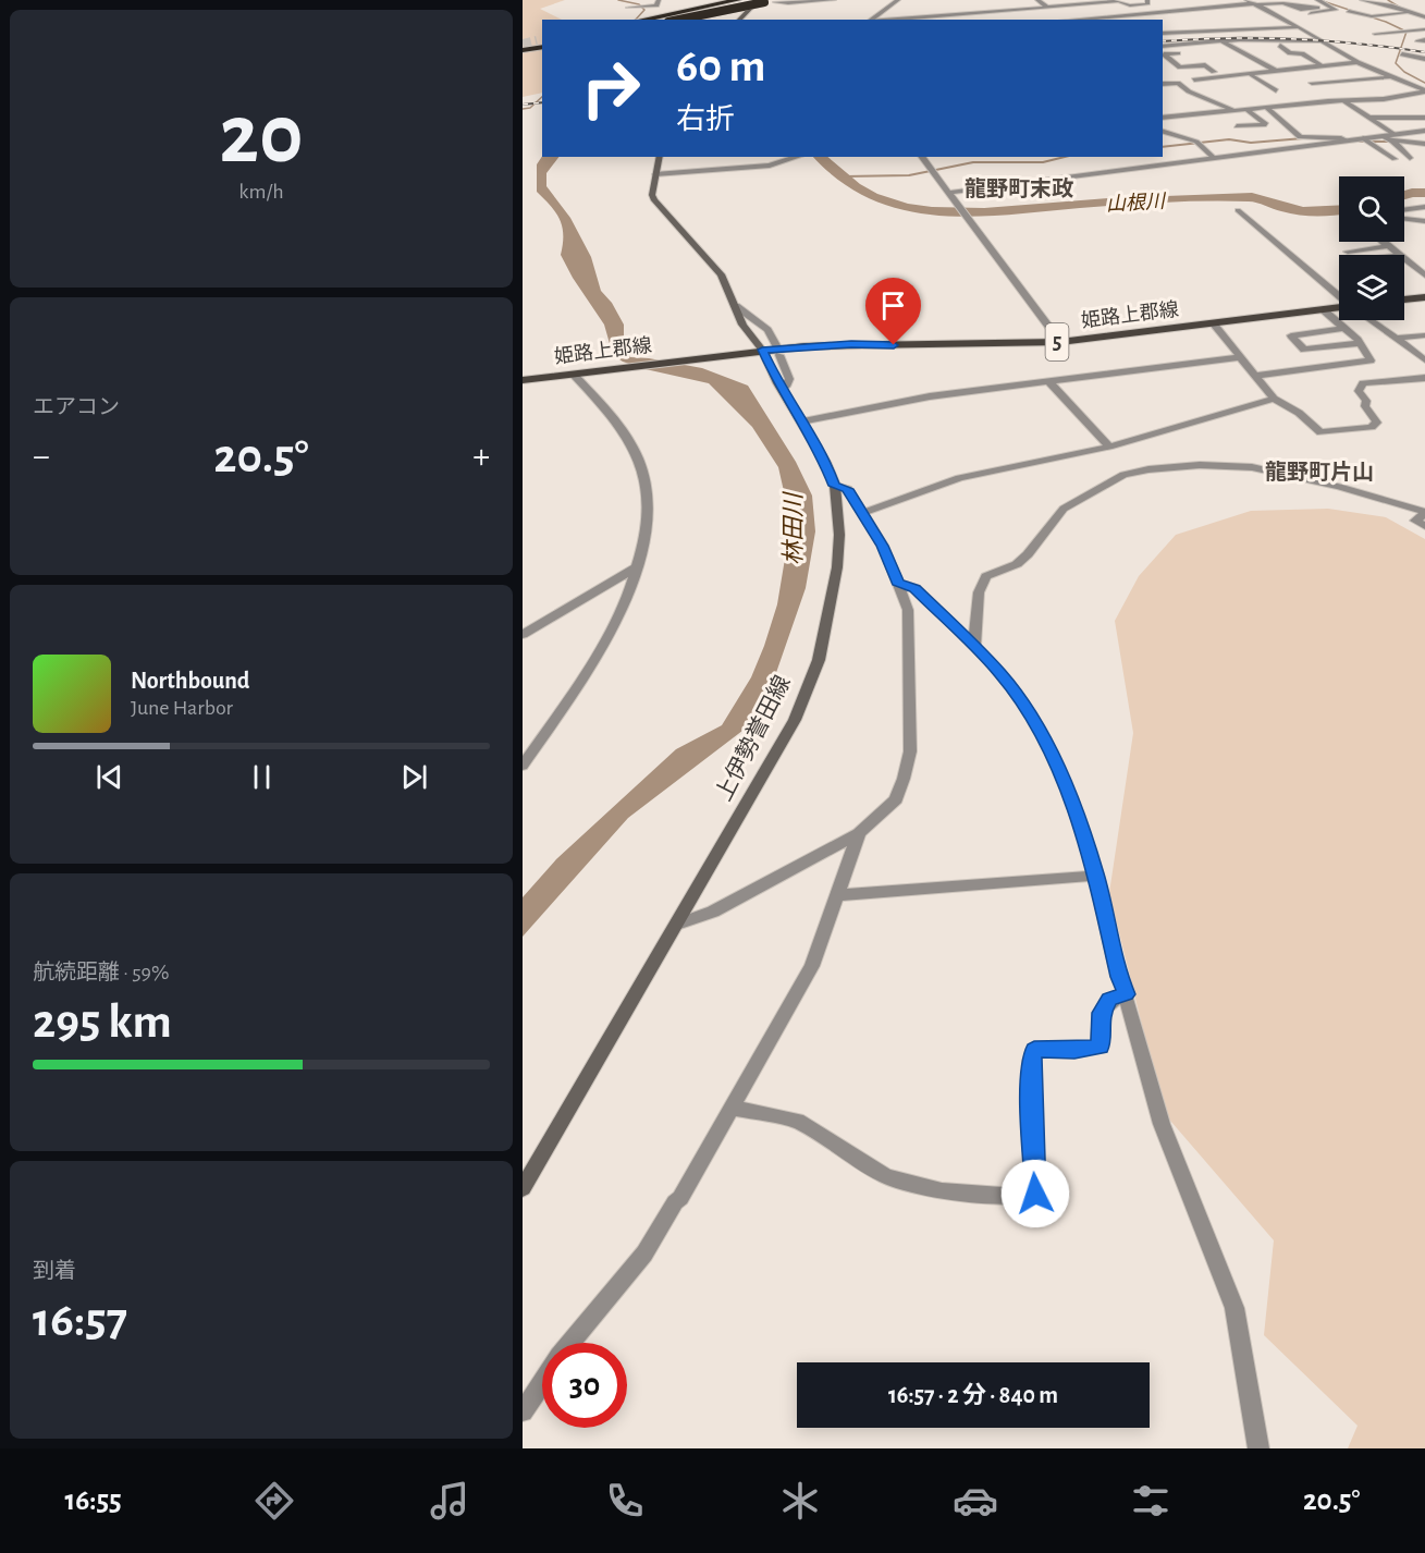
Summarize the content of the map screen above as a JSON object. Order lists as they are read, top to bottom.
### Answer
{
  "streets": {
    "main road": ["姫路上郡線", "5", "上伊勢誉田線"]
  },
  "crossings": [
    ["姫路上郡線", "上伊勢誉田線"]
  ],
  "districts": ["龍野町末政", "龍野町片山"],
  "water": ["山根川", "林田川"],
  "page": {
    "tile": [
      ["20", "km/h"],
      "エアコン",
      ["航続距離 · 59%", "295 km"],
      ["到着", "16:57"]
    ],
    "turn": ["60 m", "右折"],
    "heat": ["−", "20.5°", "+"],
    "song": ["Northbound", "June Harbor"],
    "limit": "30",
    "trip": "16:57 · 2 分 · 840 m",
    "tabs": ["16:55", "20.5°"]
  }
}
